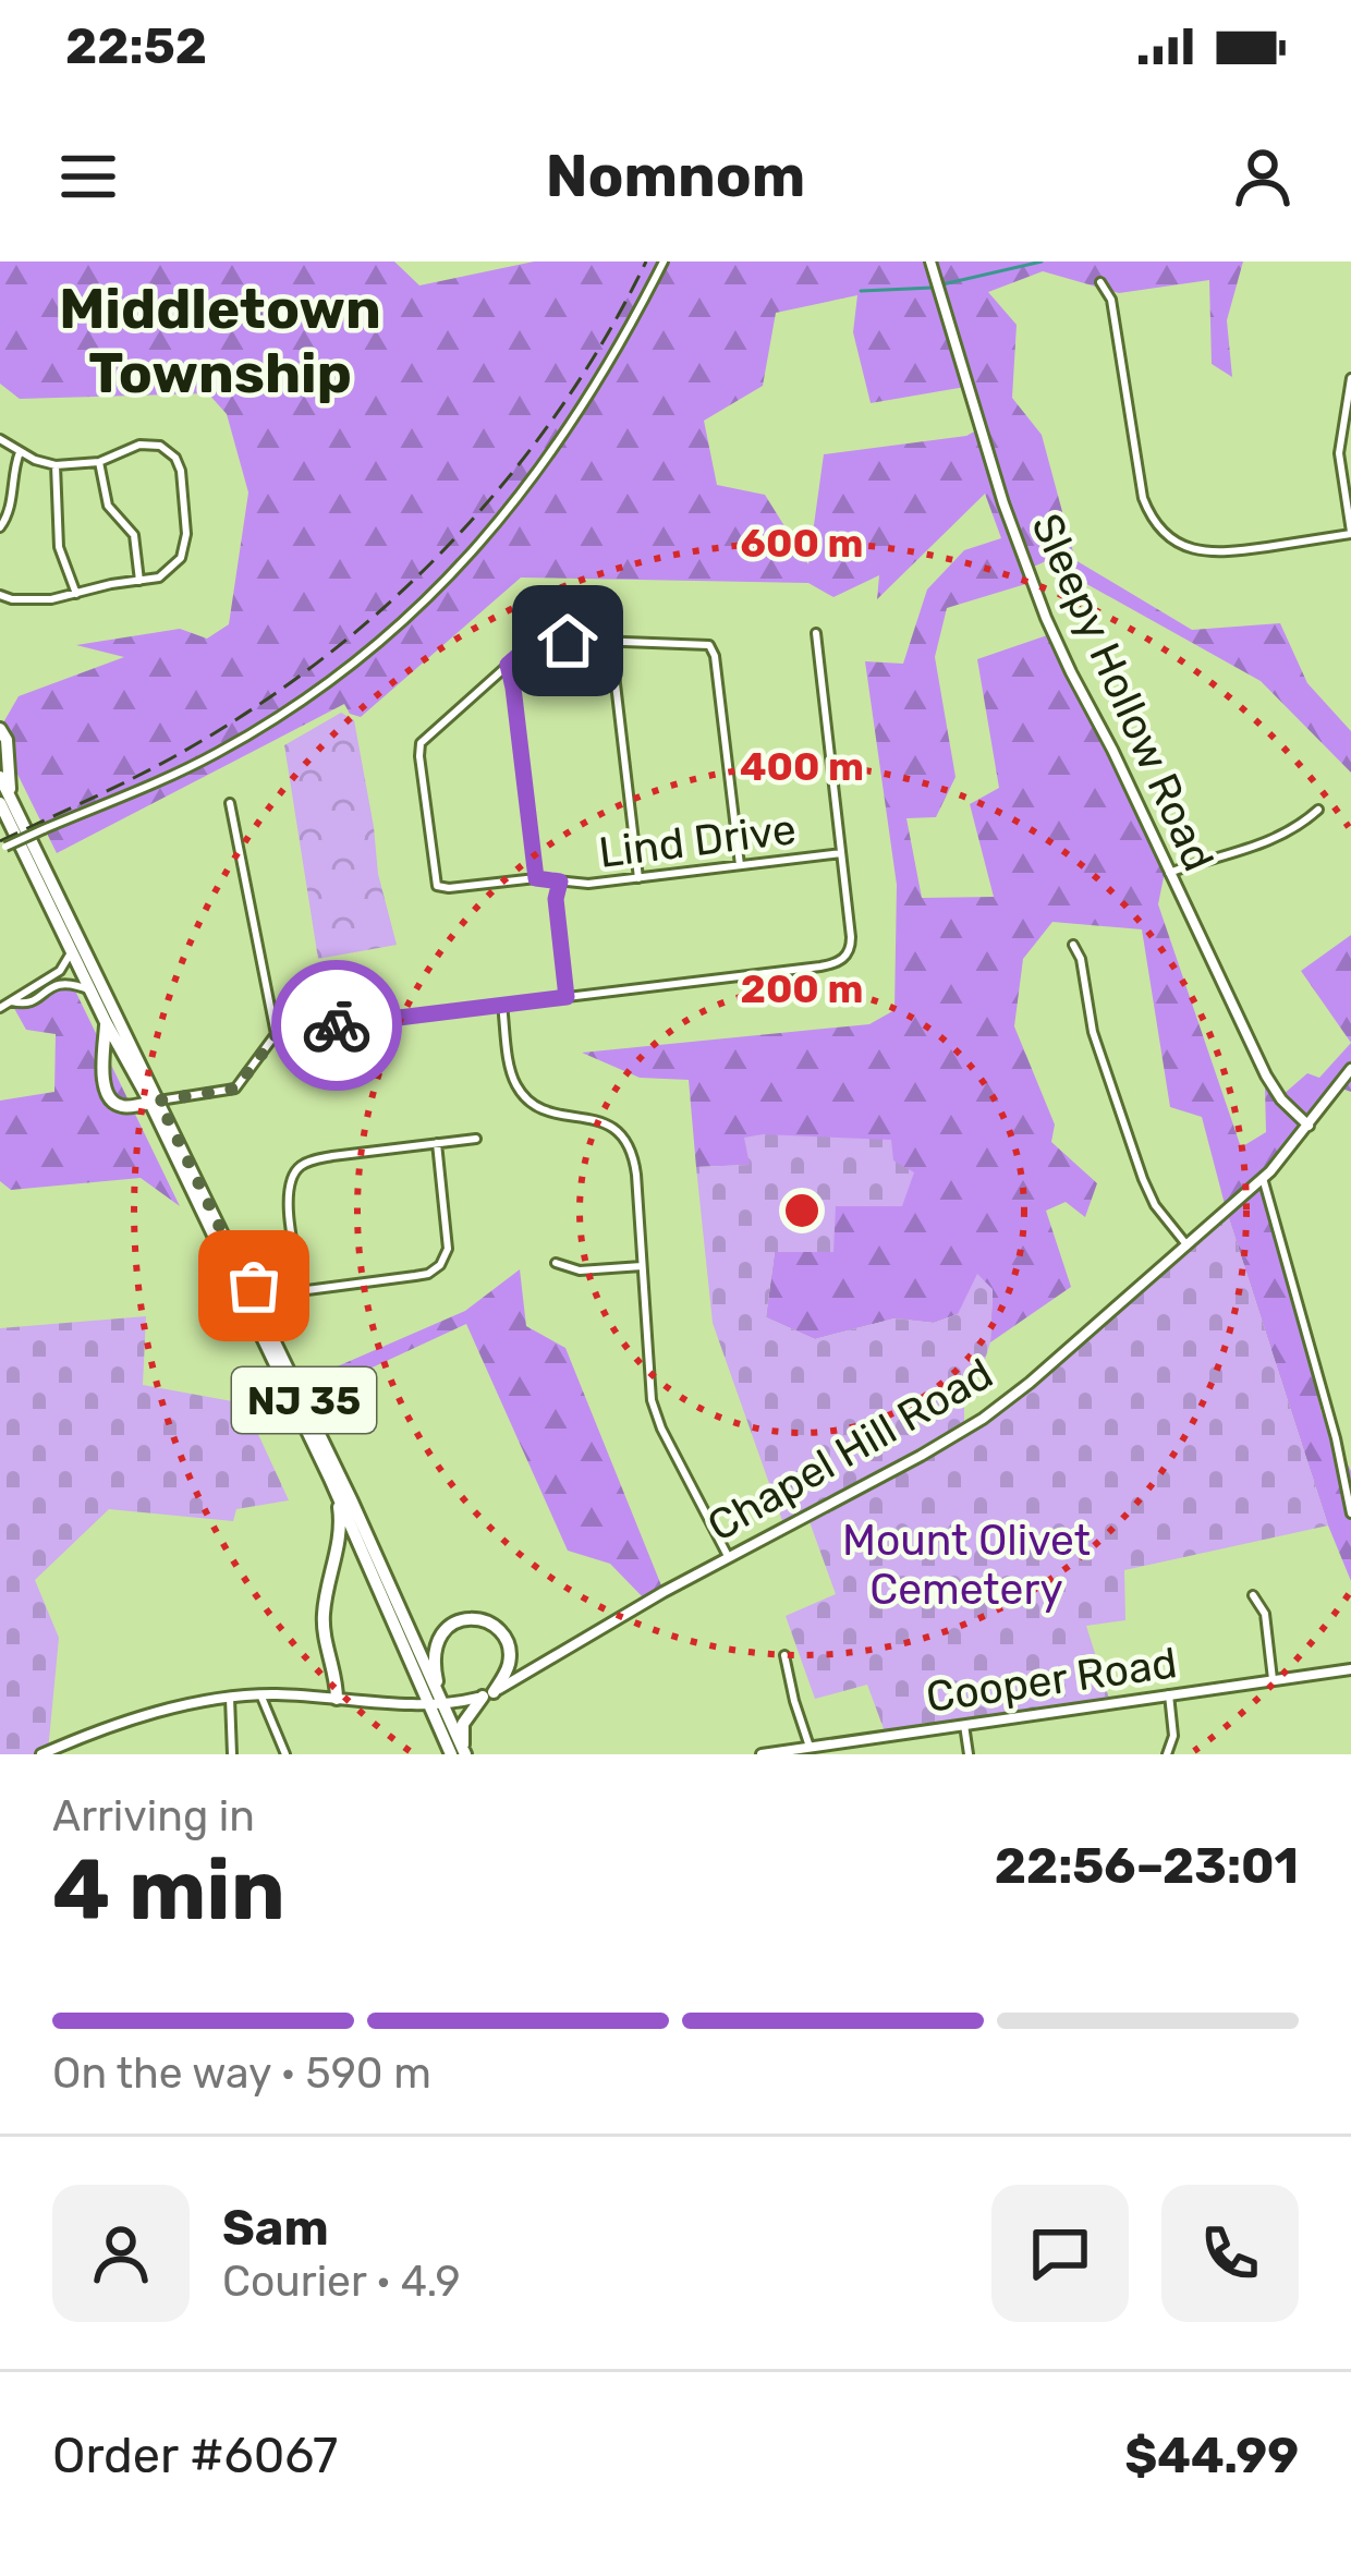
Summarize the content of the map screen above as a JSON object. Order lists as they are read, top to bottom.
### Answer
{
  "streets": {
    "highway": ["NJ 35"],
    "street": [
      "Sleepy Hollow Road",
      "Lind Drive",
      "Chapel Hill Road",
      "Cooper Road"
    ]
  },
  "crossings": [
    ["Sleepy Hollow Road", "Chapel Hill Road"],
    ["NJ 35", "Chapel Hill Road"]
  ],
  "districts": ["Middletown Township"],
  "parks": ["Mount Olivet Cemetery"],
  "page": {
    "status": "22:52",
    "header": "Nomnom",
    "heading": ["4 min", "Arriving in", "22:56–23:01"],
    "panel": [
      "Sam",
      "Courier · 4.9",
      "Order #6067",
      "$44.99"
    ],
    "bar": "On the way · 590 m"
  },
  "rings": ["600 m", "400 m", "200 m"]
}
